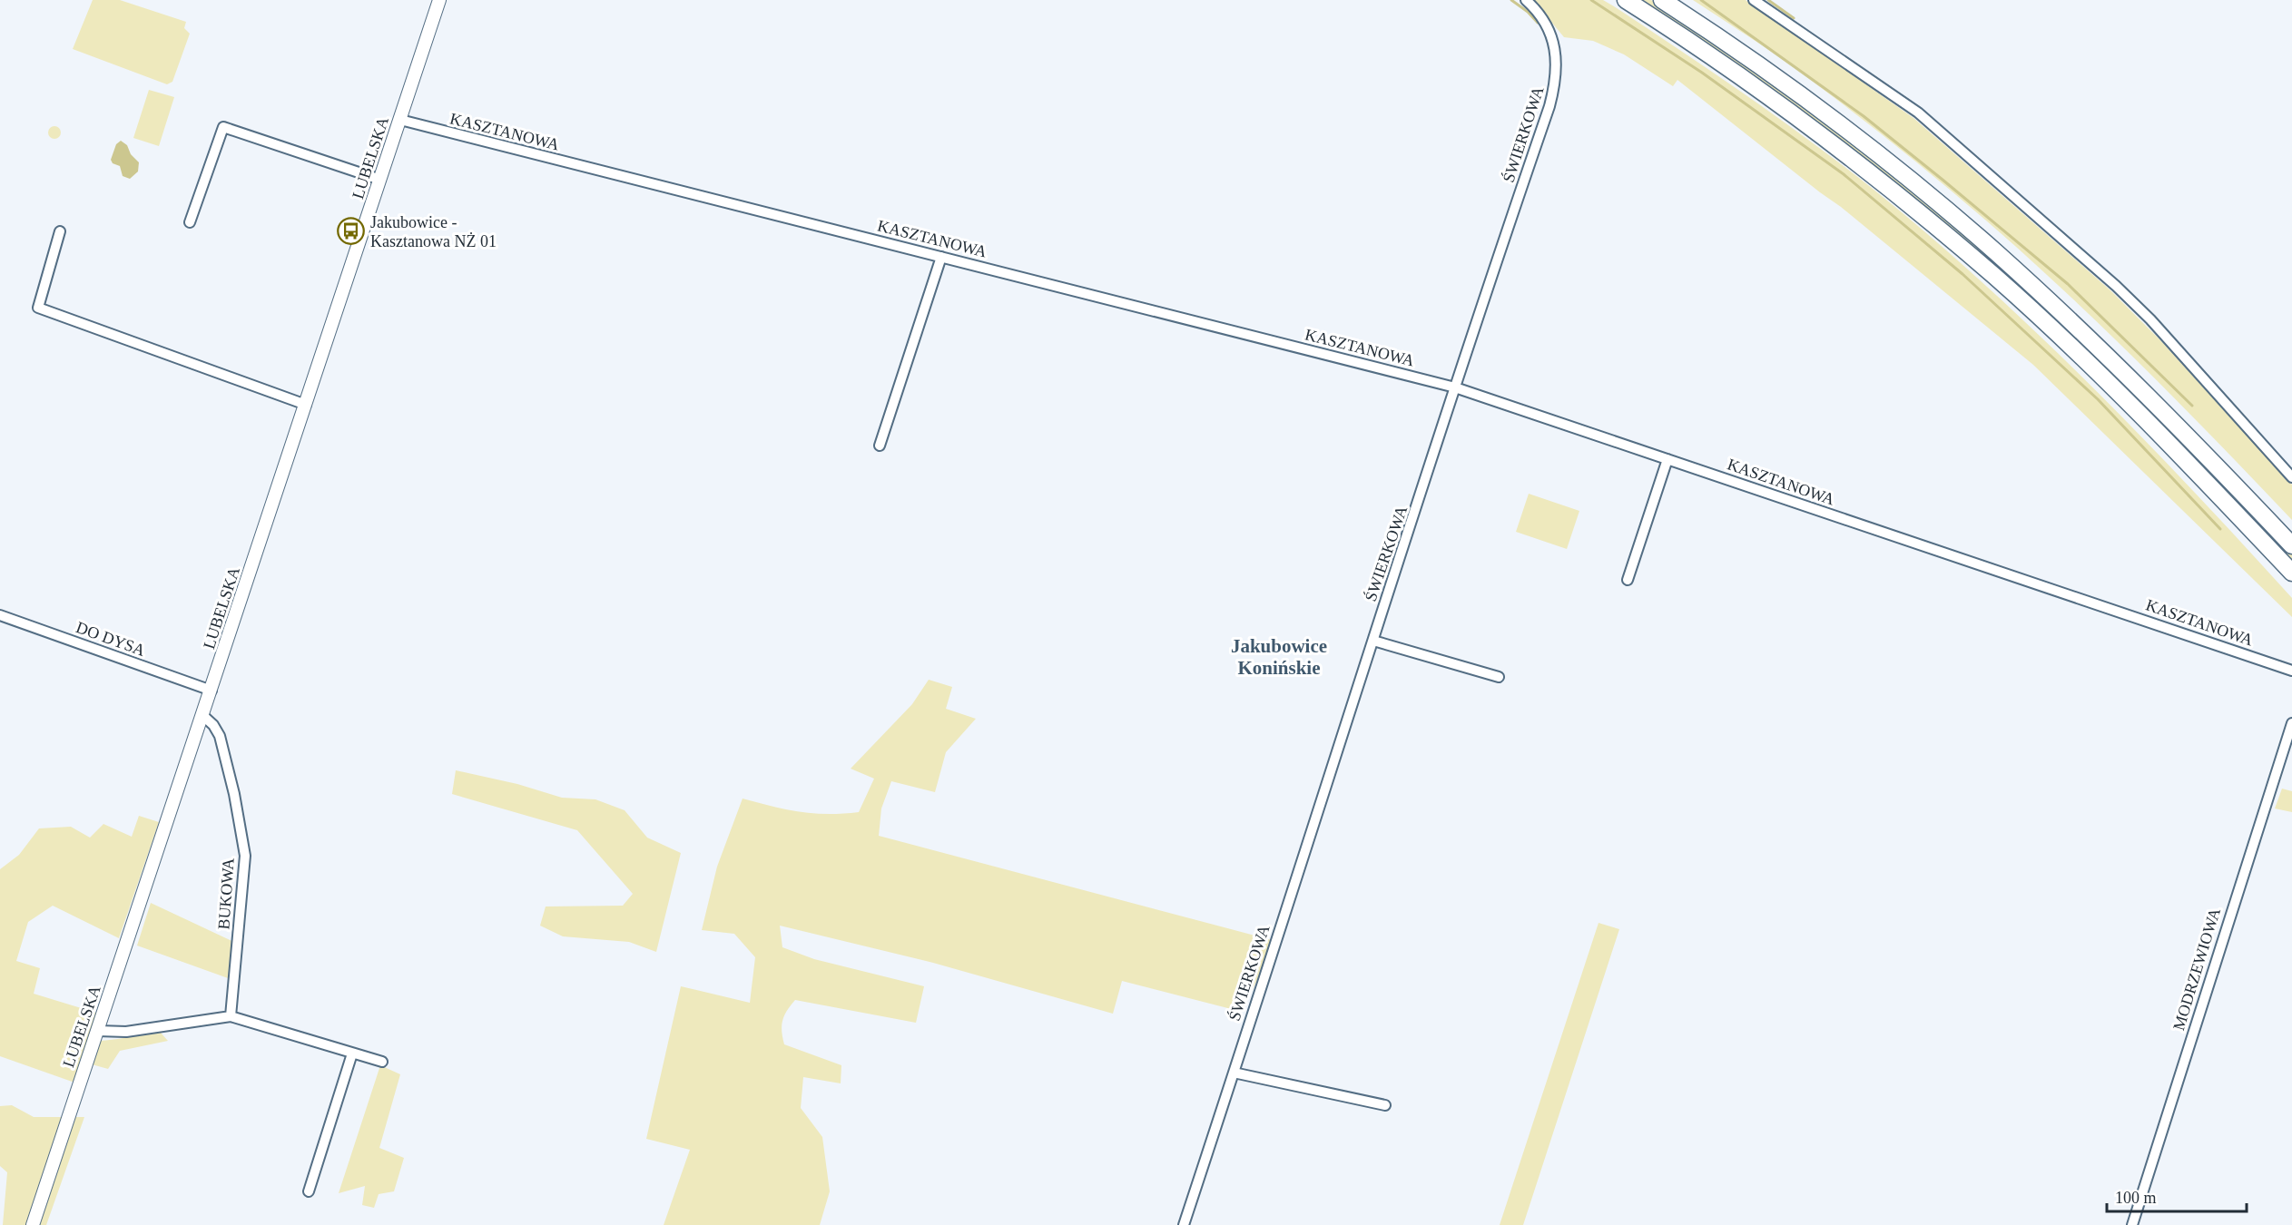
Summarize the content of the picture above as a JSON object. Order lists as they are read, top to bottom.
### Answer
{
  "streets": {
    "street": [
      "KASZTANOWA",
      "ŚWIERKOWA",
      "LUBELSKA",
      "DO DYSA",
      "BUKOWA",
      "MODRZEWIOWA"
    ]
  },
  "crossings": [
    ["KASZTANOWA", "ŚWIERKOWA"],
    ["KASZTANOWA", "LUBELSKA"],
    ["LUBELSKA", "DO DYSA"],
    ["LUBELSKA", "BUKOWA"]
  ],
  "districts": ["Jakubowice Konińskie"],
  "places": {
    "bus stop": ["Jakubowice - Kasztanowa NŻ 01"]
  },
  "scale_bar": "100 m"
}
